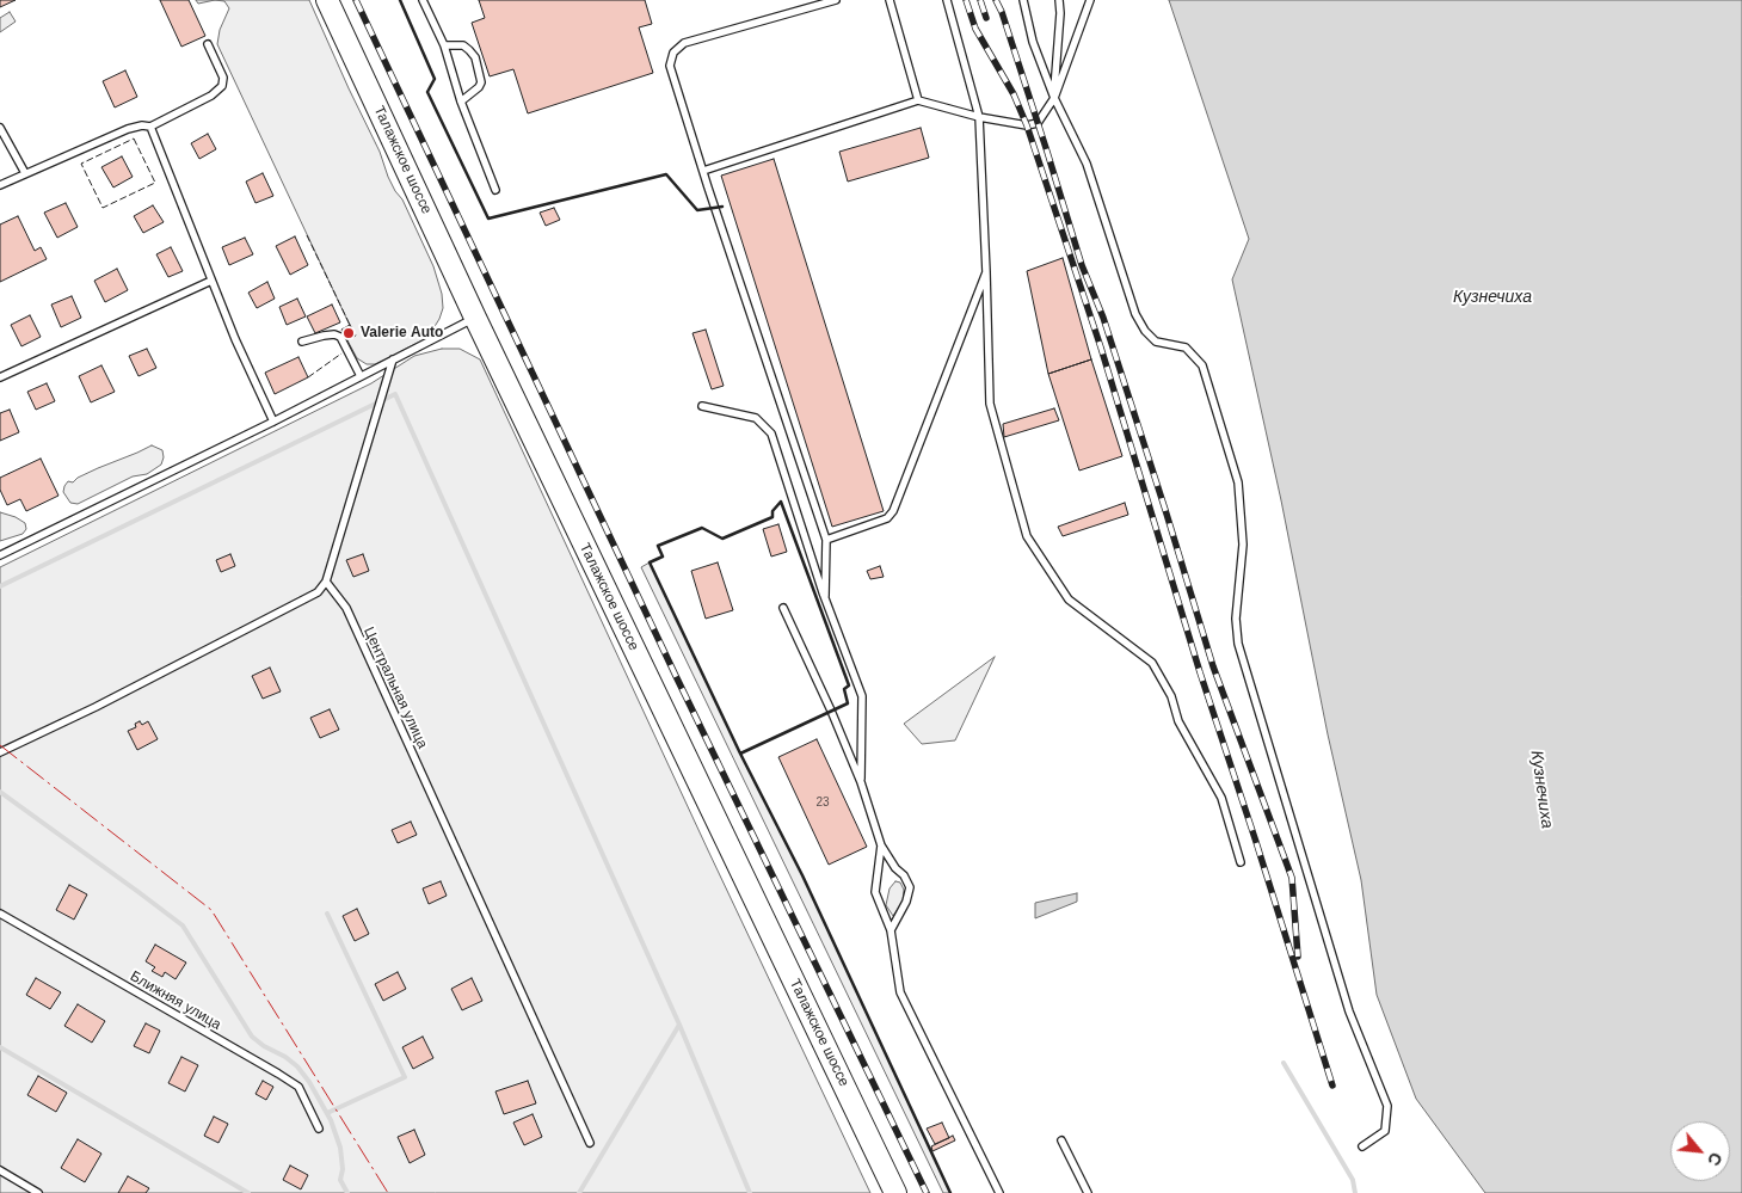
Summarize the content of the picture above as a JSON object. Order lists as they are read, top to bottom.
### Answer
{
  "streets": {
    "main road": ["Талажское шоссе"],
    "lane": ["Центральная улица", "Ближняя улица"]
  },
  "water": ["Кузнечиха"],
  "places": ["Valerie Auto"],
  "house_numbers": ["23"],
  "north": "bottom right"
}
